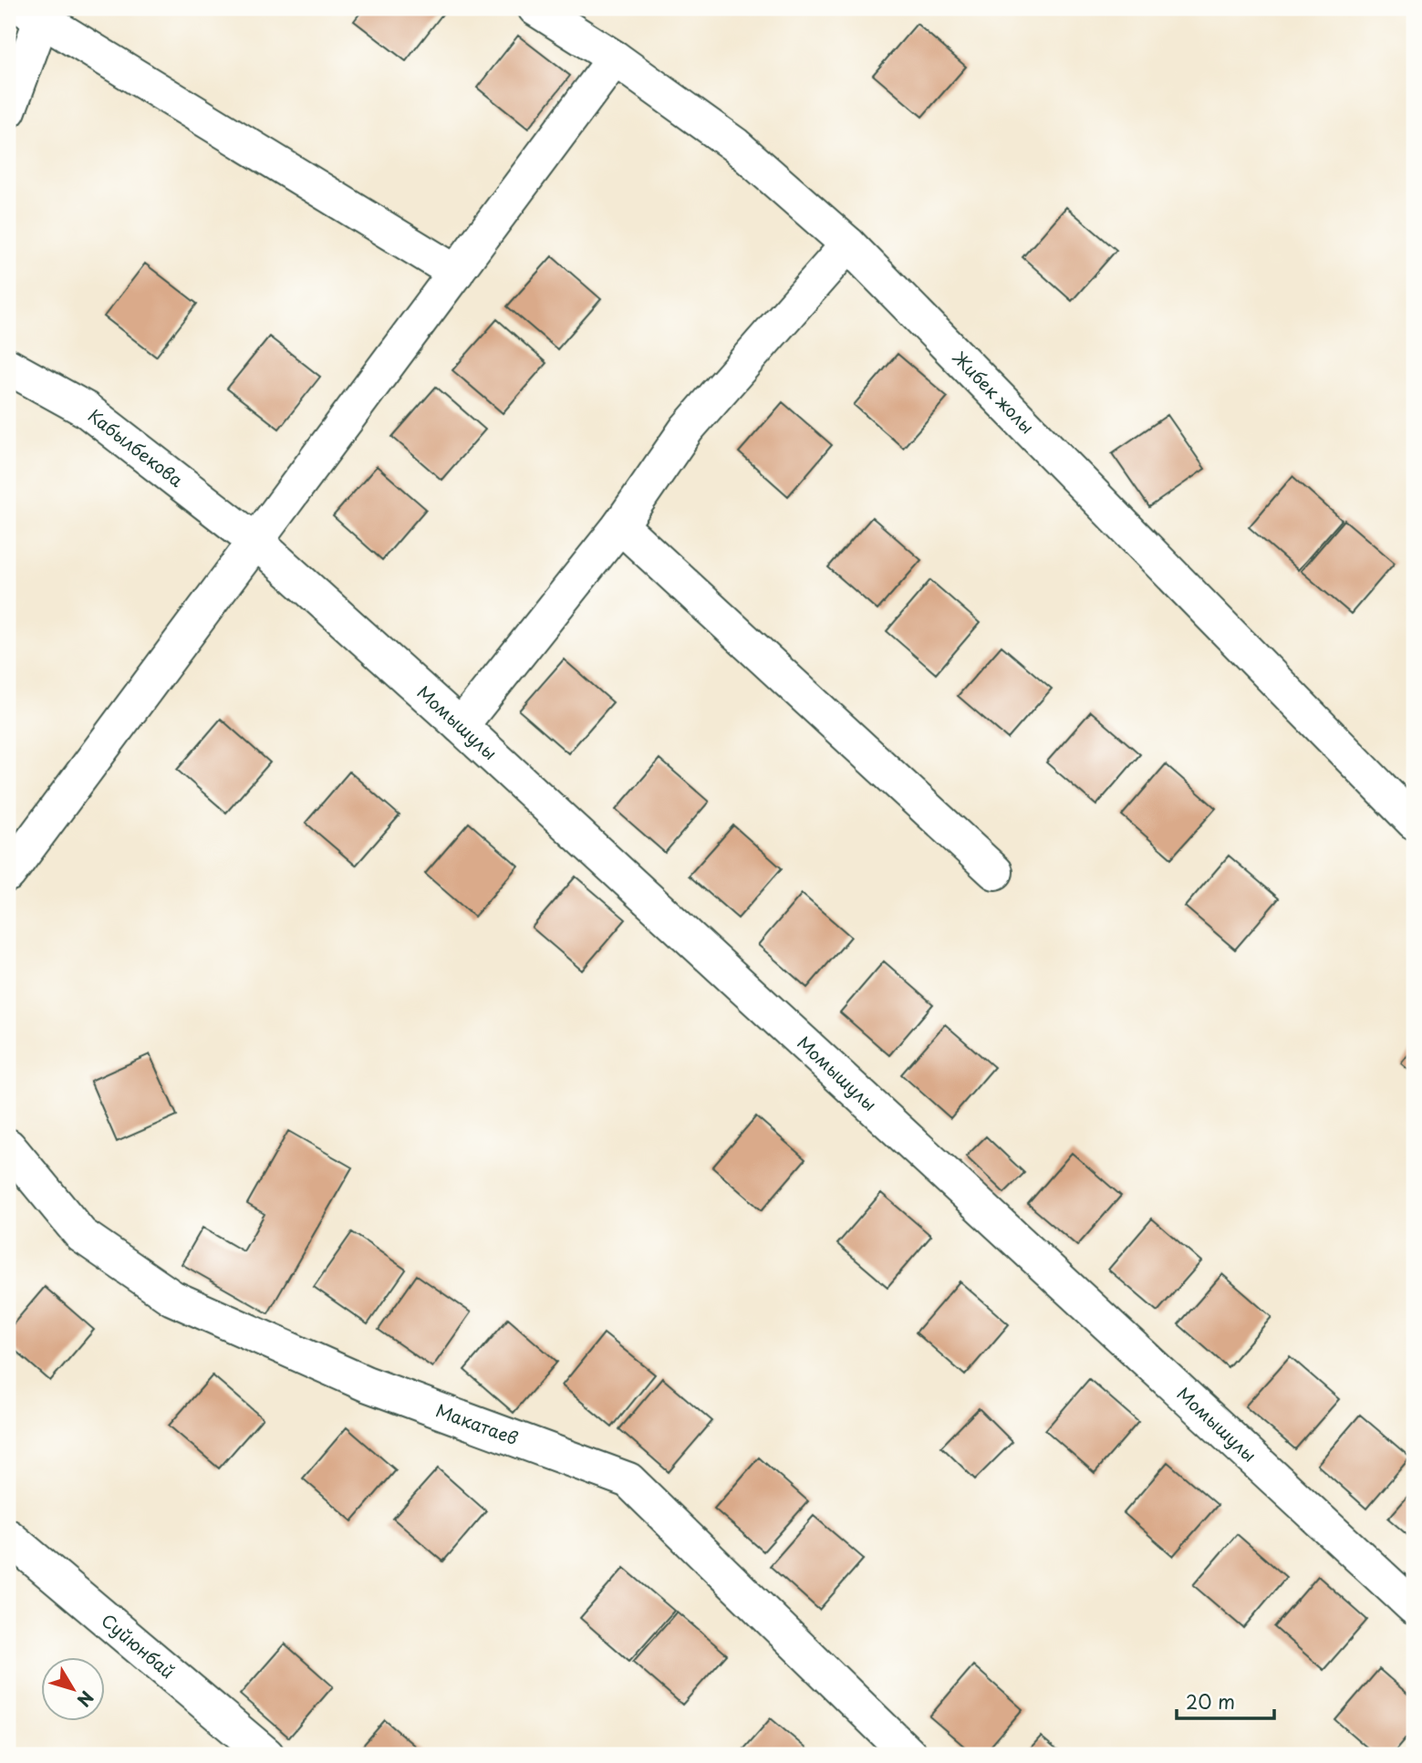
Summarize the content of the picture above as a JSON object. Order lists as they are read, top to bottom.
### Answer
{
  "streets": {
    "street": [
      "Жибек жолы",
      "Кабылбекова",
      "Момышулы",
      "Макатаев",
      "Суйюнбай"
    ]
  },
  "crossings": [
    ["Кабылбекова", "Момышулы"]
  ],
  "scale_bar": "20 m",
  "north": "bottom right"
}
